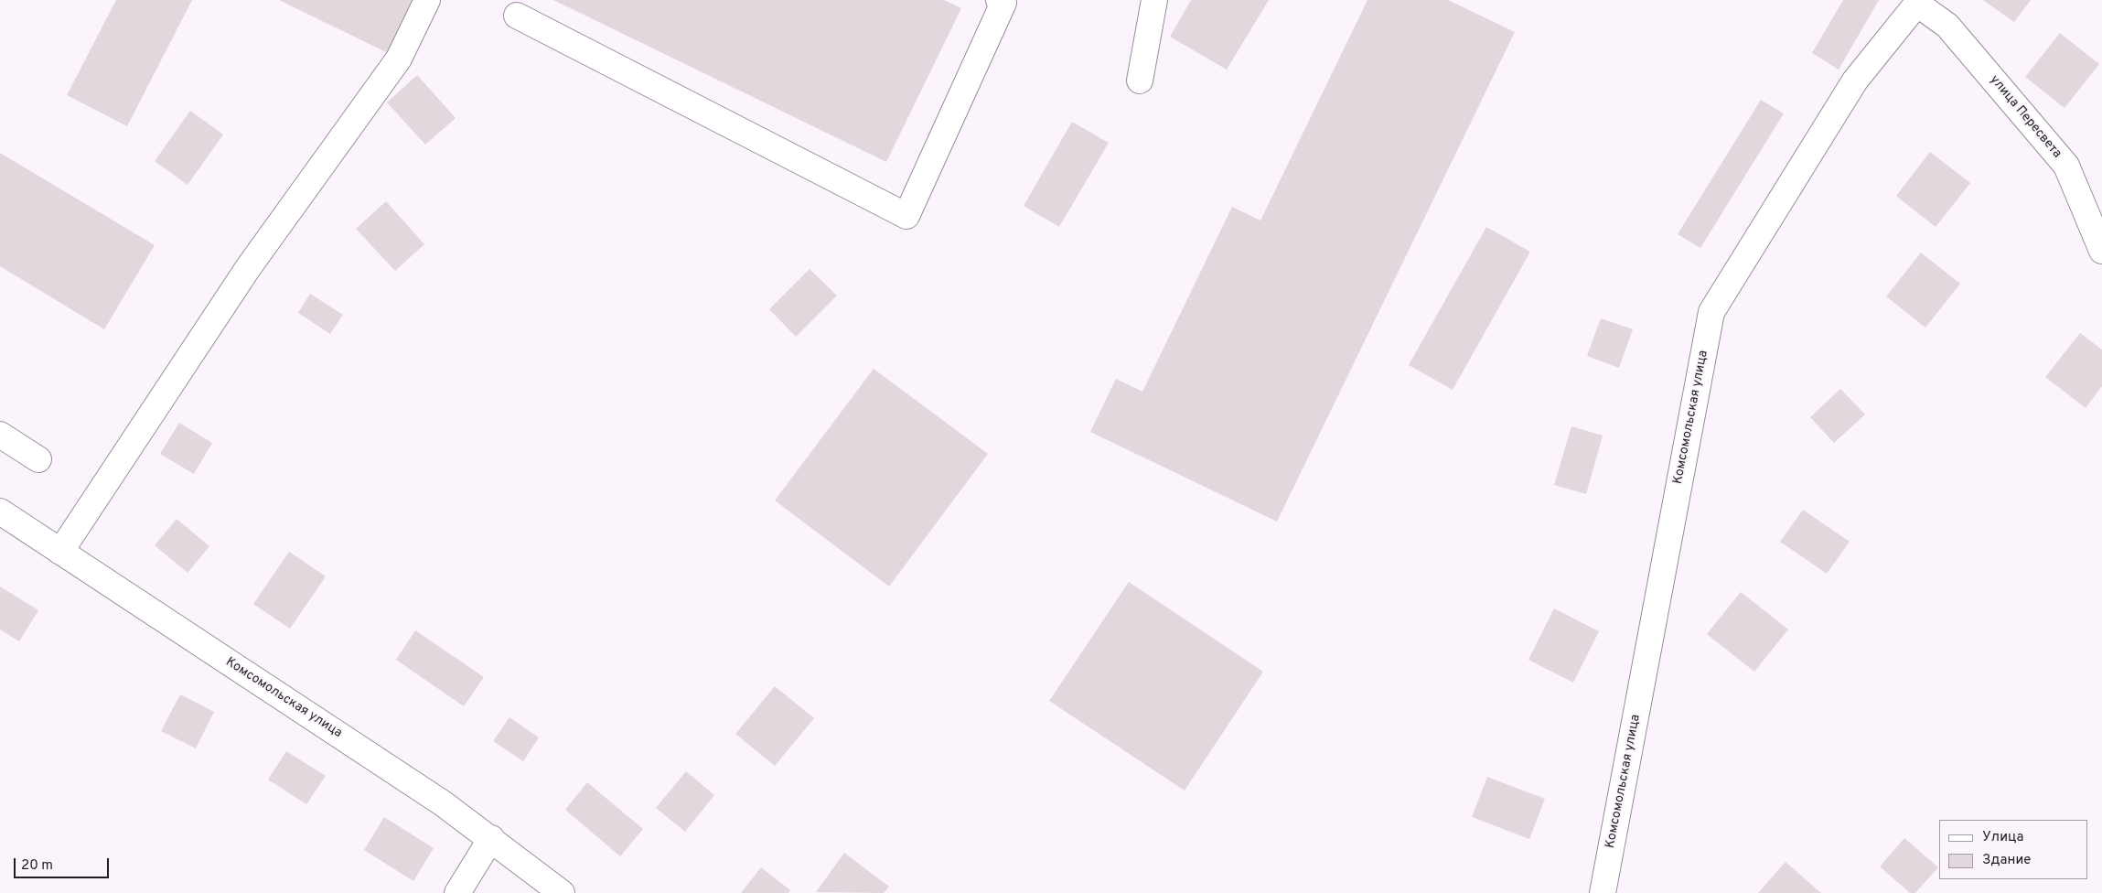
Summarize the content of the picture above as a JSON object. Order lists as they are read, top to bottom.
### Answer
{
  "streets": {
    "street": ["улица Пересвета", "Комсомольская улица"]
  },
  "crossings": [
    ["улица Пересвета", "Комсомольская улица"]
  ],
  "legend": ["Улица", "Здание"],
  "scale_bar": "20 m"
}
